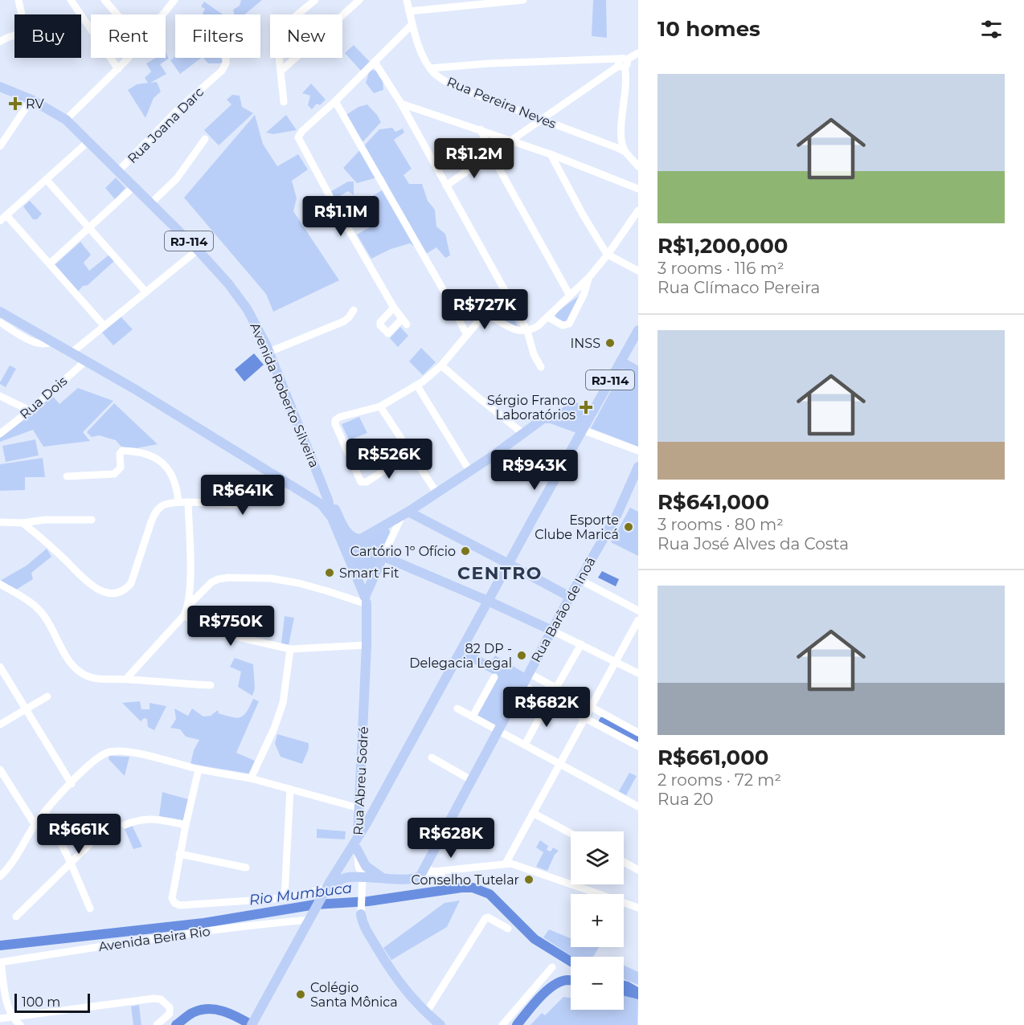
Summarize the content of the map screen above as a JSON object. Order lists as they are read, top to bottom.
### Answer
{
  "streets": {
    "main road": [
      "RJ-114",
      "Avenida Roberto Silveira",
      "Rua Barão de Inoã",
      "Rua Abreu Sodré"
    ],
    "street": [
      "Rua Pereira Neves",
      "Rua Joana Darc",
      "Rua Dois",
      "Avenida Beira Rio"
    ]
  },
  "crossings": [
    ["Rua Joana Darc", "Avenida Roberto Silveira"],
    ["Avenida Roberto Silveira", "Rua Abreu Sodré"]
  ],
  "districts": ["CENTRO"],
  "water": ["Rio Mumbuca"],
  "places": {
    "health": ["RV", "Sérgio Franco Laboratórios"],
    "other": [
      "INSS",
      "Esporte Clube Maricá",
      "Cartório 1º Ofício",
      "Smart Fit",
      "82 DP - Delegacia Legal",
      "Conselho Tutelar",
      "Colégio Santa Mônica"
    ]
  },
  "scale_bar": "100 m",
  "page": {
    "heading": "10 homes",
    "chip": [
      "Buy",
      "Rent",
      "Filters",
      "New"
    ],
    "list": [
      {
        "name": "R$1,200,000",
        "note": "3 rooms · 116 m² · Rua Clímaco Pereira"
      },
      {
        "name": "R$641,000",
        "note": "3 rooms · 80 m² · Rua José Alves da Costa"
      },
      {
        "name": "R$661,000",
        "note": "2 rooms · 72 m² · Rua 20"
      }
    ],
    "price": [
      "R$1.2M",
      "R$1.1M",
      "R$727K",
      "R$526K",
      "R$943K",
      "R$641K",
      "R$750K",
      "R$682K",
      "R$661K",
      "R$628K"
    ],
    "map_buttons": ["+", "−"],
    "scale": "100 m"
  }
}
